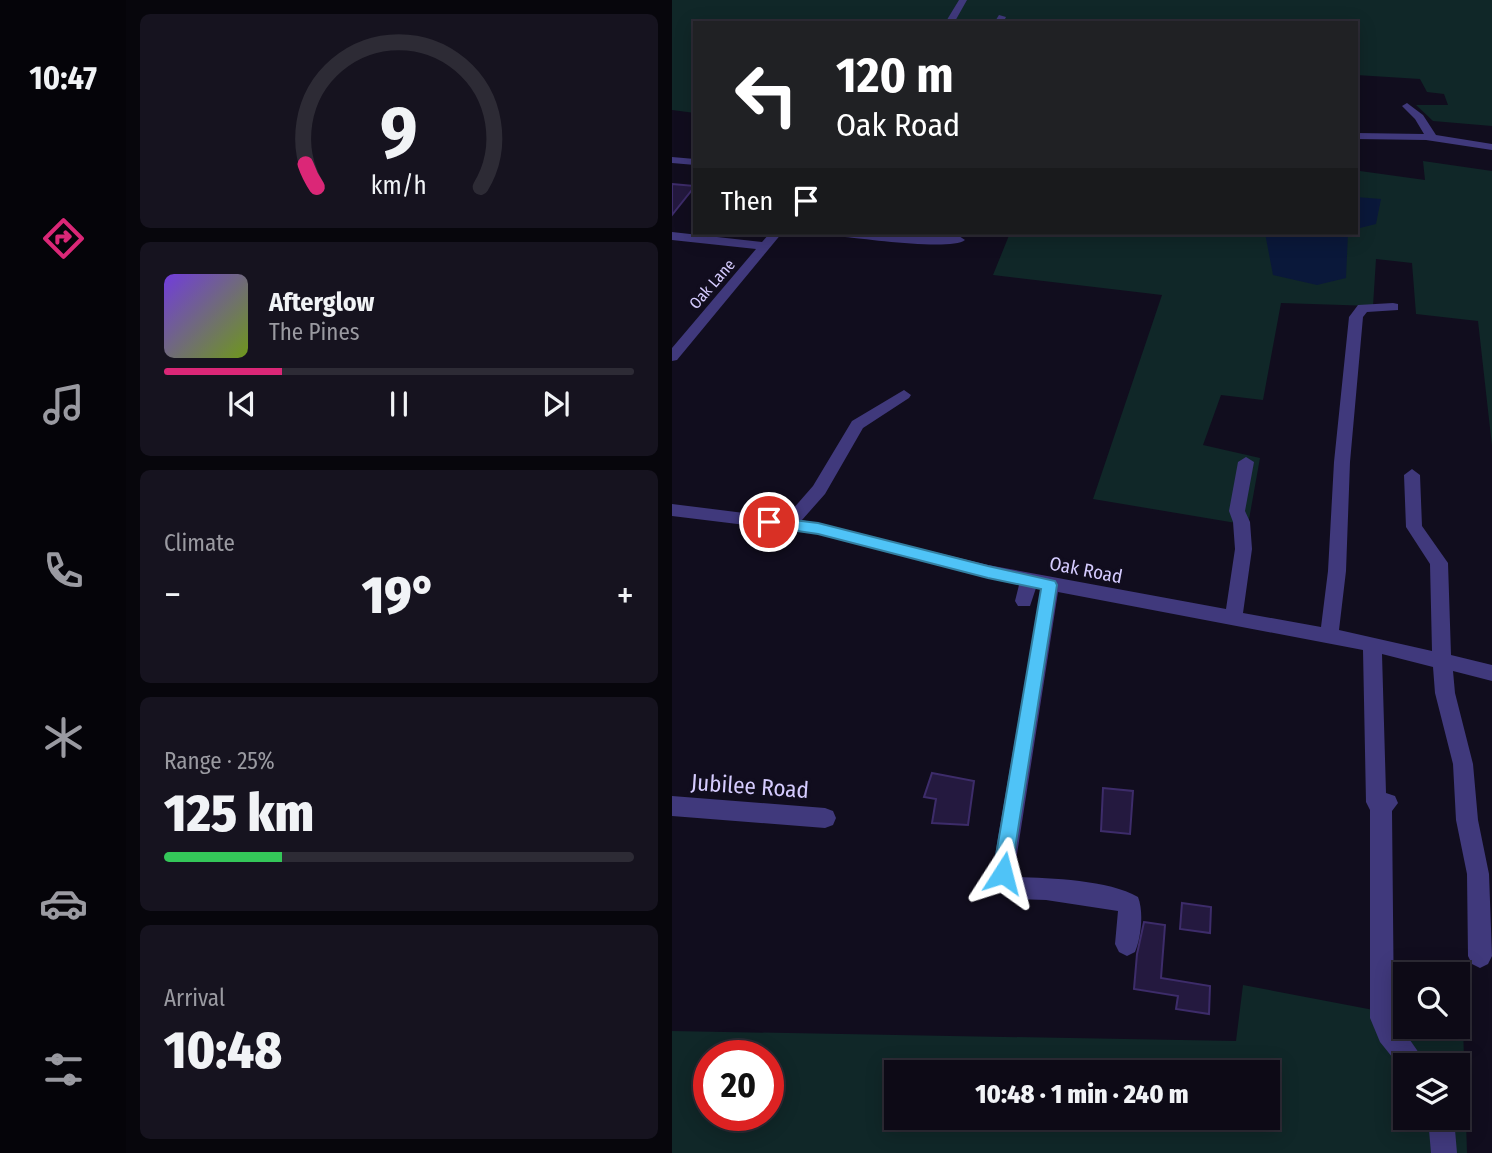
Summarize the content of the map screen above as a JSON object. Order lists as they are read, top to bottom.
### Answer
{
  "streets": {
    "street": ["Oak Lane", "Oak Road", "Jubilee Road"]
  },
  "page": {
    "tabs": "10:47",
    "turn": ["120 m", "Oak Road"],
    "then": "Then",
    "song": ["Afterglow", "The Pines"],
    "tile": [
      "Climate",
      ["Range · 25%", "125 km"],
      ["Arrival", "10:48"]
    ],
    "heat": ["−", "19°", "+"],
    "limit": "20",
    "trip": "10:48 · 1 min · 240 m",
    "gauge": ["9", "km/h"]
  }
}
